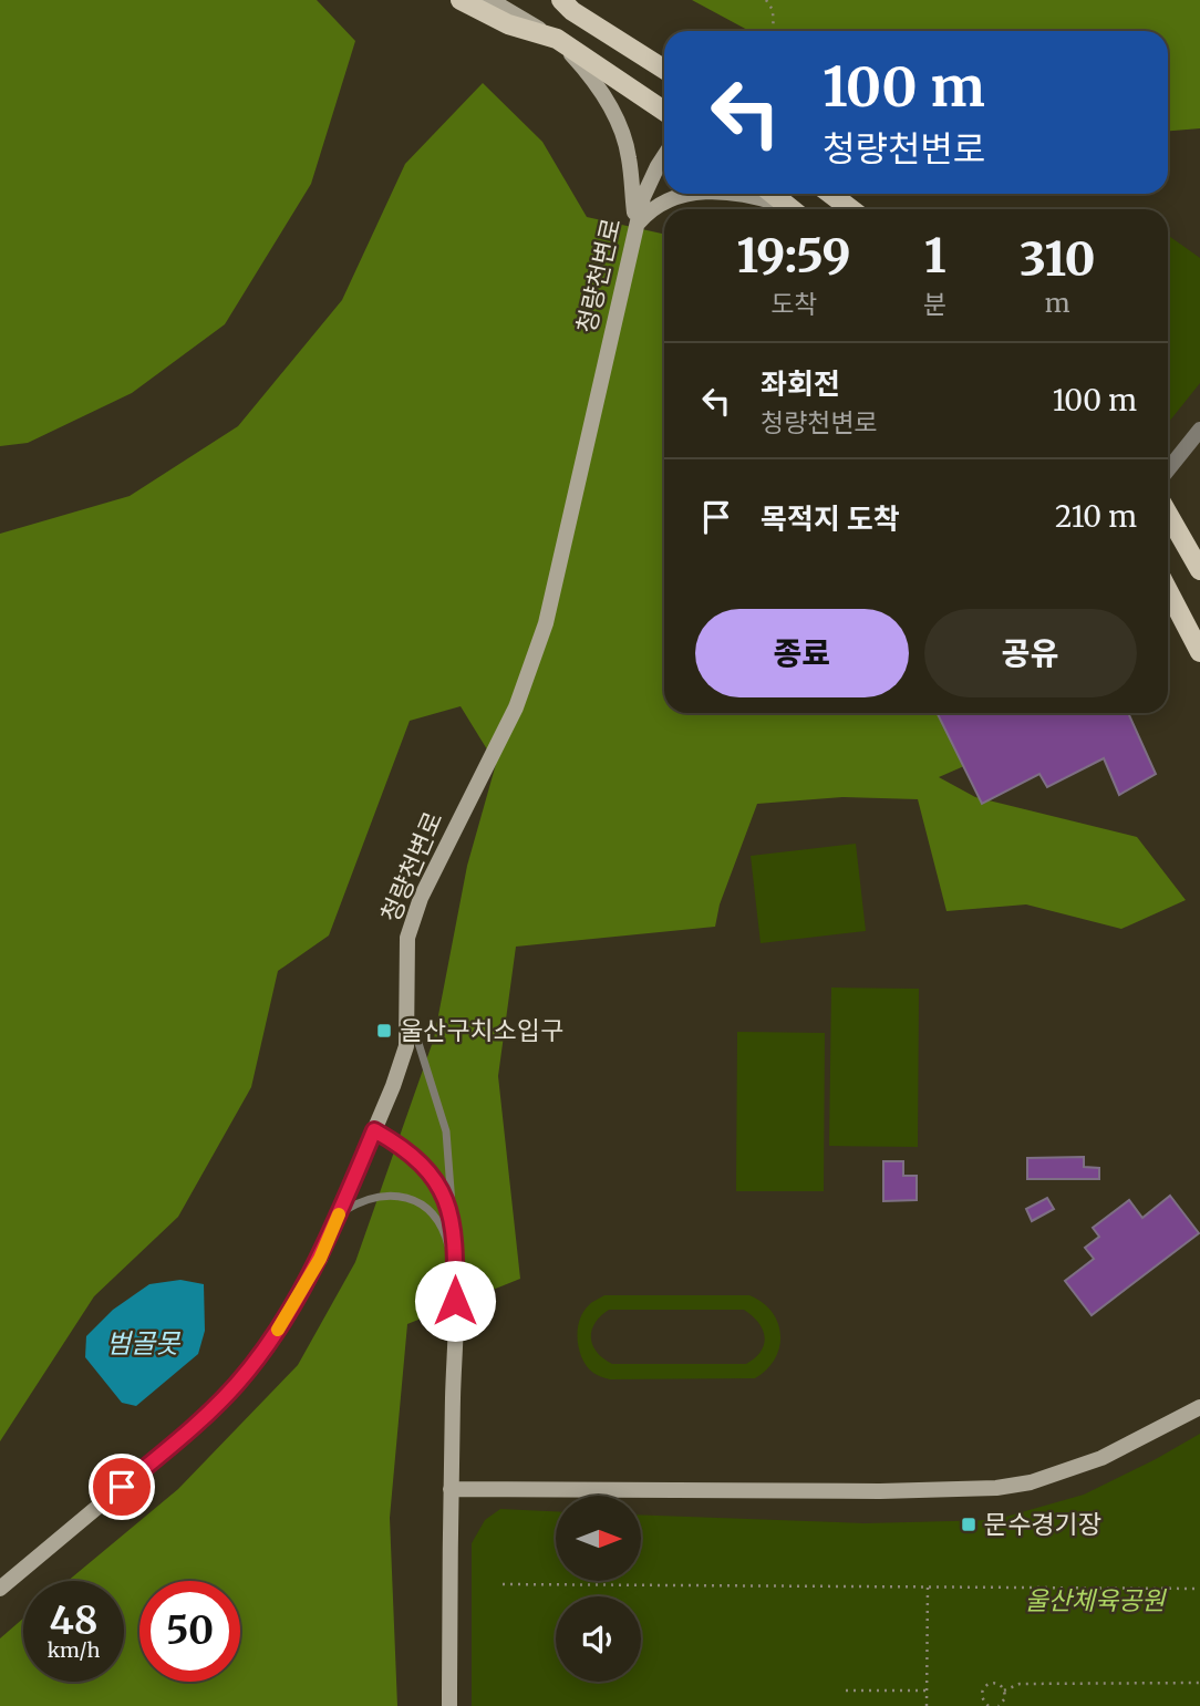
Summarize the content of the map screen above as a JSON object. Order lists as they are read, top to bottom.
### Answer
{
  "streets": {
    "main road": ["청량천변로"]
  },
  "water": ["범골못"],
  "parks": ["울산체육공원"],
  "places": {
    "transit": ["울산구치소입구", "문수경기장"]
  },
  "north": "right",
  "page": {
    "turn": ["100 m", "청량천변로"],
    "eta": [
      "19:59",
      "도착",
      "1",
      "분",
      "310",
      "m"
    ],
    "list": [
      {
        "name": "좌회전",
        "note": "청량천변로",
        "value": "100 m"
      },
      {
        "name": "목적지 도착",
        "value": "210 m"
      }
    ],
    "buttons": ["종료", "공유"],
    "speed": "48 km/h",
    "limit": "50"
  }
}
